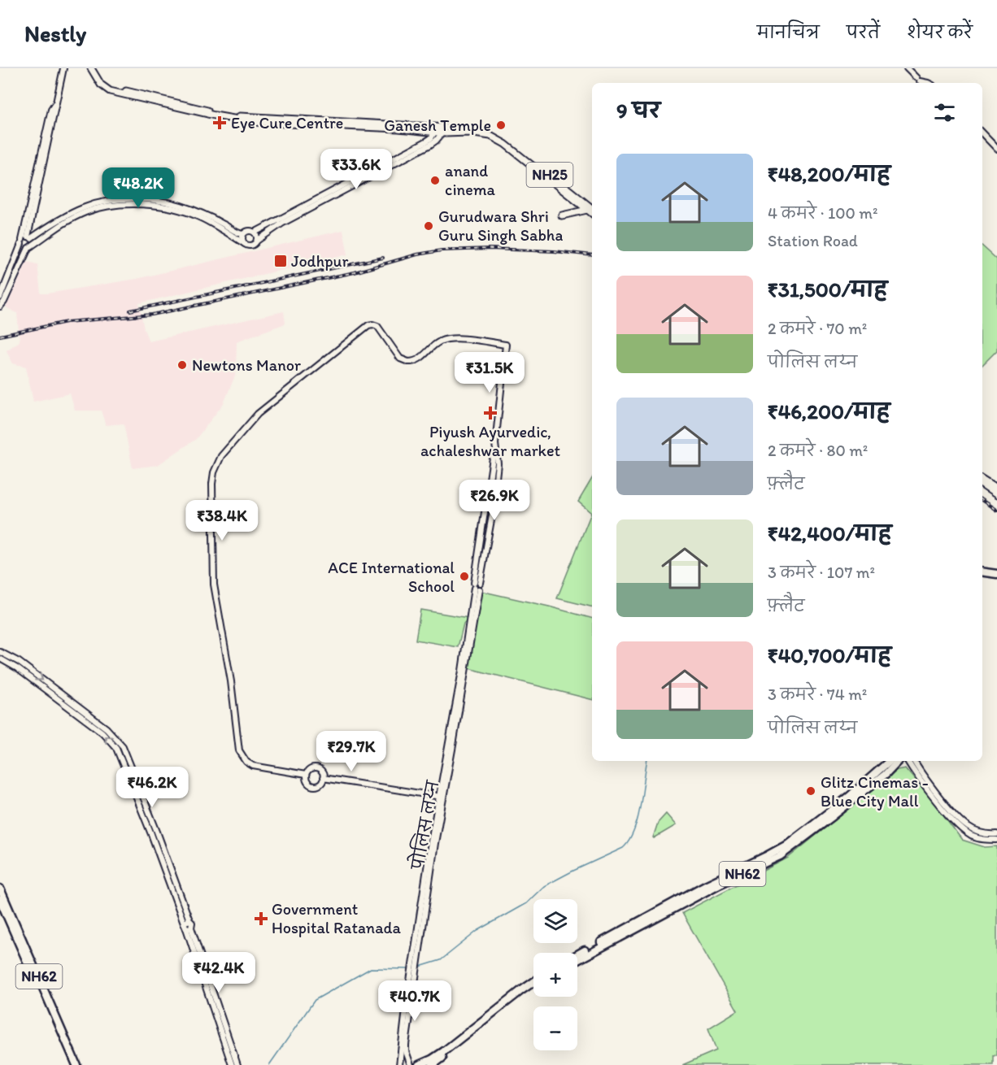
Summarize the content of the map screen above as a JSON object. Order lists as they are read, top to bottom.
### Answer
{
  "streets": {
    "highway": ["NH62"],
    "main road": ["NH25"]
  },
  "places": {
    "health": ["Eye Cure Centre", "Piyush Ayurvedic, achaleshwar market", "Government Hospital Ratanada"],
    "other": [
      "Ganesh Temple",
      "anand cinema",
      "Gurudwara Shri Guru Singh Sabha",
      "Newtons Manor",
      "ACE International School",
      "Glitz Cinemas - Blue City Mall"
    ],
    "transit": ["Jodhpur"]
  },
  "page": {
    "header": "Nestly",
    "nav": ["मानचित्र", "परतें", "शेयर करें"],
    "heading": "9 घर",
    "list": [
      {
        "name": "₹48,200/माह",
        "note": "4 कमरे · 100 m² · Station Road"
      },
      {
        "name": "₹31,500/माह",
        "note": "2 कमरे · 70 m² · पोलिस लय्न"
      },
      {
        "name": "₹46,200/माह",
        "note": "2 कमरे · 80 m² · फ़्लैट"
      },
      {
        "name": "₹42,400/माह",
        "note": "3 कमरे · 107 m² · फ़्लैट"
      },
      {
        "name": "₹40,700/माह",
        "note": "3 कमरे · 74 m² · पोलिस लय्न"
      }
    ],
    "price": [
      "₹33.6K",
      "₹48.2K",
      "₹31.5K",
      "₹26.9K",
      "₹38.4K",
      "₹29.7K",
      "₹46.2K",
      "₹42.4K",
      "₹40.7K"
    ],
    "map_buttons": ["+", "−"]
  }
}
